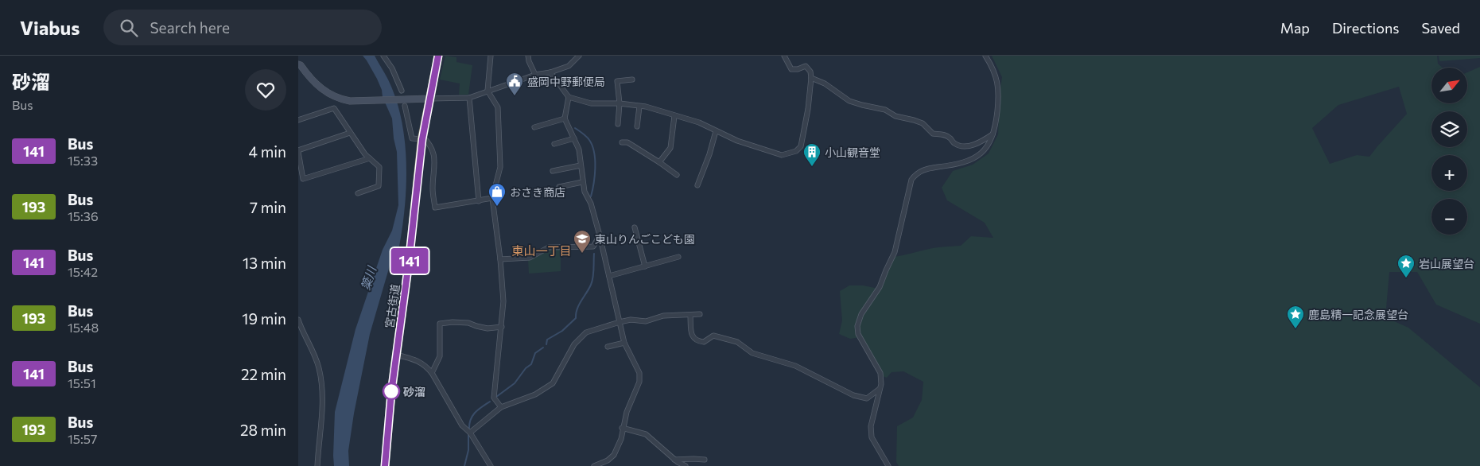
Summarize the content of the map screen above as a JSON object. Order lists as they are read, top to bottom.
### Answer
{
  "streets": {
    "highway": ["宮古街道"]
  },
  "districts": ["東山一丁目"],
  "water": ["簗川"],
  "places": {
    "public building": ["盛岡中野郵便局"],
    "building": ["小山観音堂"],
    "shop": ["おさき商店"],
    "school or university": ["東山りんごこども園"],
    "place": ["岩山展望台", "鹿島精一記念展望台"],
    "other": ["砂溜"]
  },
  "lines": ["bus line 141"],
  "north": "top right",
  "page": {
    "header": "Viabus",
    "search": "Search here",
    "nav": ["Map", "Directions", "Saved"],
    "heading": ["砂溜", "Bus"],
    "on_map": "141",
    "map_buttons": ["+", "−"],
    "list": [
      {
        "mark": "141",
        "name": "Bus",
        "note": "15:33",
        "value": "4 min"
      },
      {
        "mark": "193",
        "name": "Bus",
        "note": "15:36",
        "value": "7 min"
      },
      {
        "mark": "141",
        "name": "Bus",
        "note": "15:42",
        "value": "13 min"
      },
      {
        "mark": "193",
        "name": "Bus",
        "note": "15:48",
        "value": "19 min"
      },
      {
        "mark": "141",
        "name": "Bus",
        "note": "15:51",
        "value": "22 min"
      },
      {
        "mark": "193",
        "name": "Bus",
        "note": "15:57",
        "value": "28 min"
      }
    ]
  }
}
